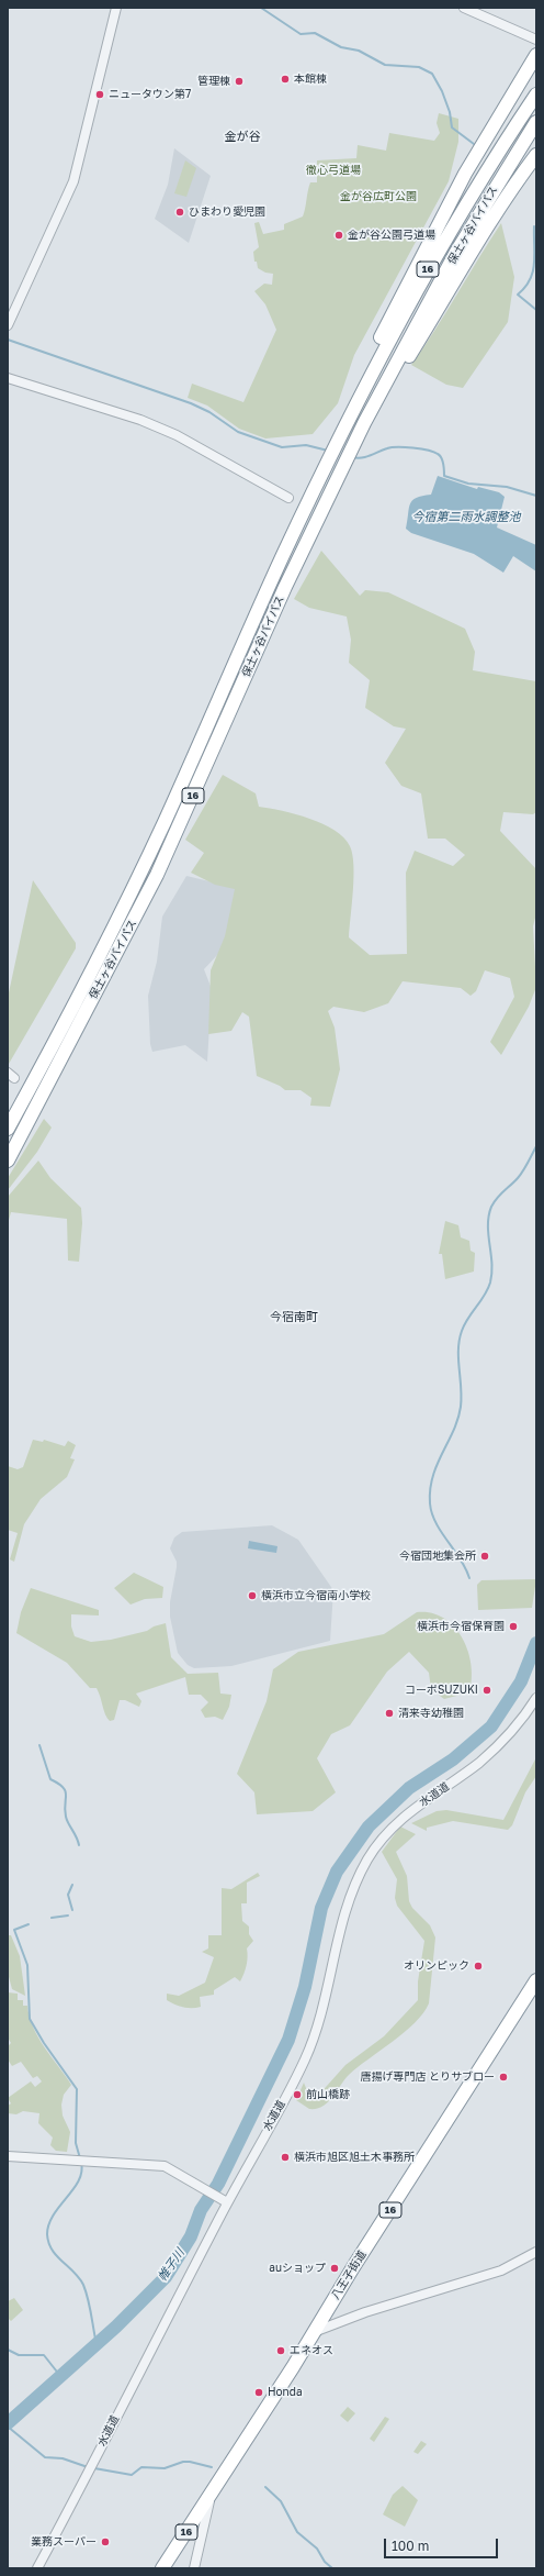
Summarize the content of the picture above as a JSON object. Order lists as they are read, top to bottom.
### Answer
{
  "streets": {
    "highway": ["保土ヶ谷バイパス", "16", "八王子街道"],
    "street": ["水道道"]
  },
  "districts": ["金が谷", "今宿南町"],
  "water": ["今宿第二雨水調整池", "帷子川"],
  "parks": ["徹心弓道場", "金が谷広町公園"],
  "places": [
    "本館棟",
    "管理棟",
    "ニュータウン第7",
    "ひまわり愛児園",
    "金が谷公園弓道場",
    "今宿団地集会所",
    "横浜市立今宿南小学校",
    "横浜市今宿保育園",
    "コーポSUZUKI",
    "清来寺幼稚園",
    "オリンピック",
    "唐揚げ専門店 とりサブロー",
    "前山橋跡",
    "横浜市旭区旭土木事務所",
    "auショップ",
    "エネオス",
    "Honda",
    "業務スーパー"
  ],
  "scale_bar": "100 m"
}
